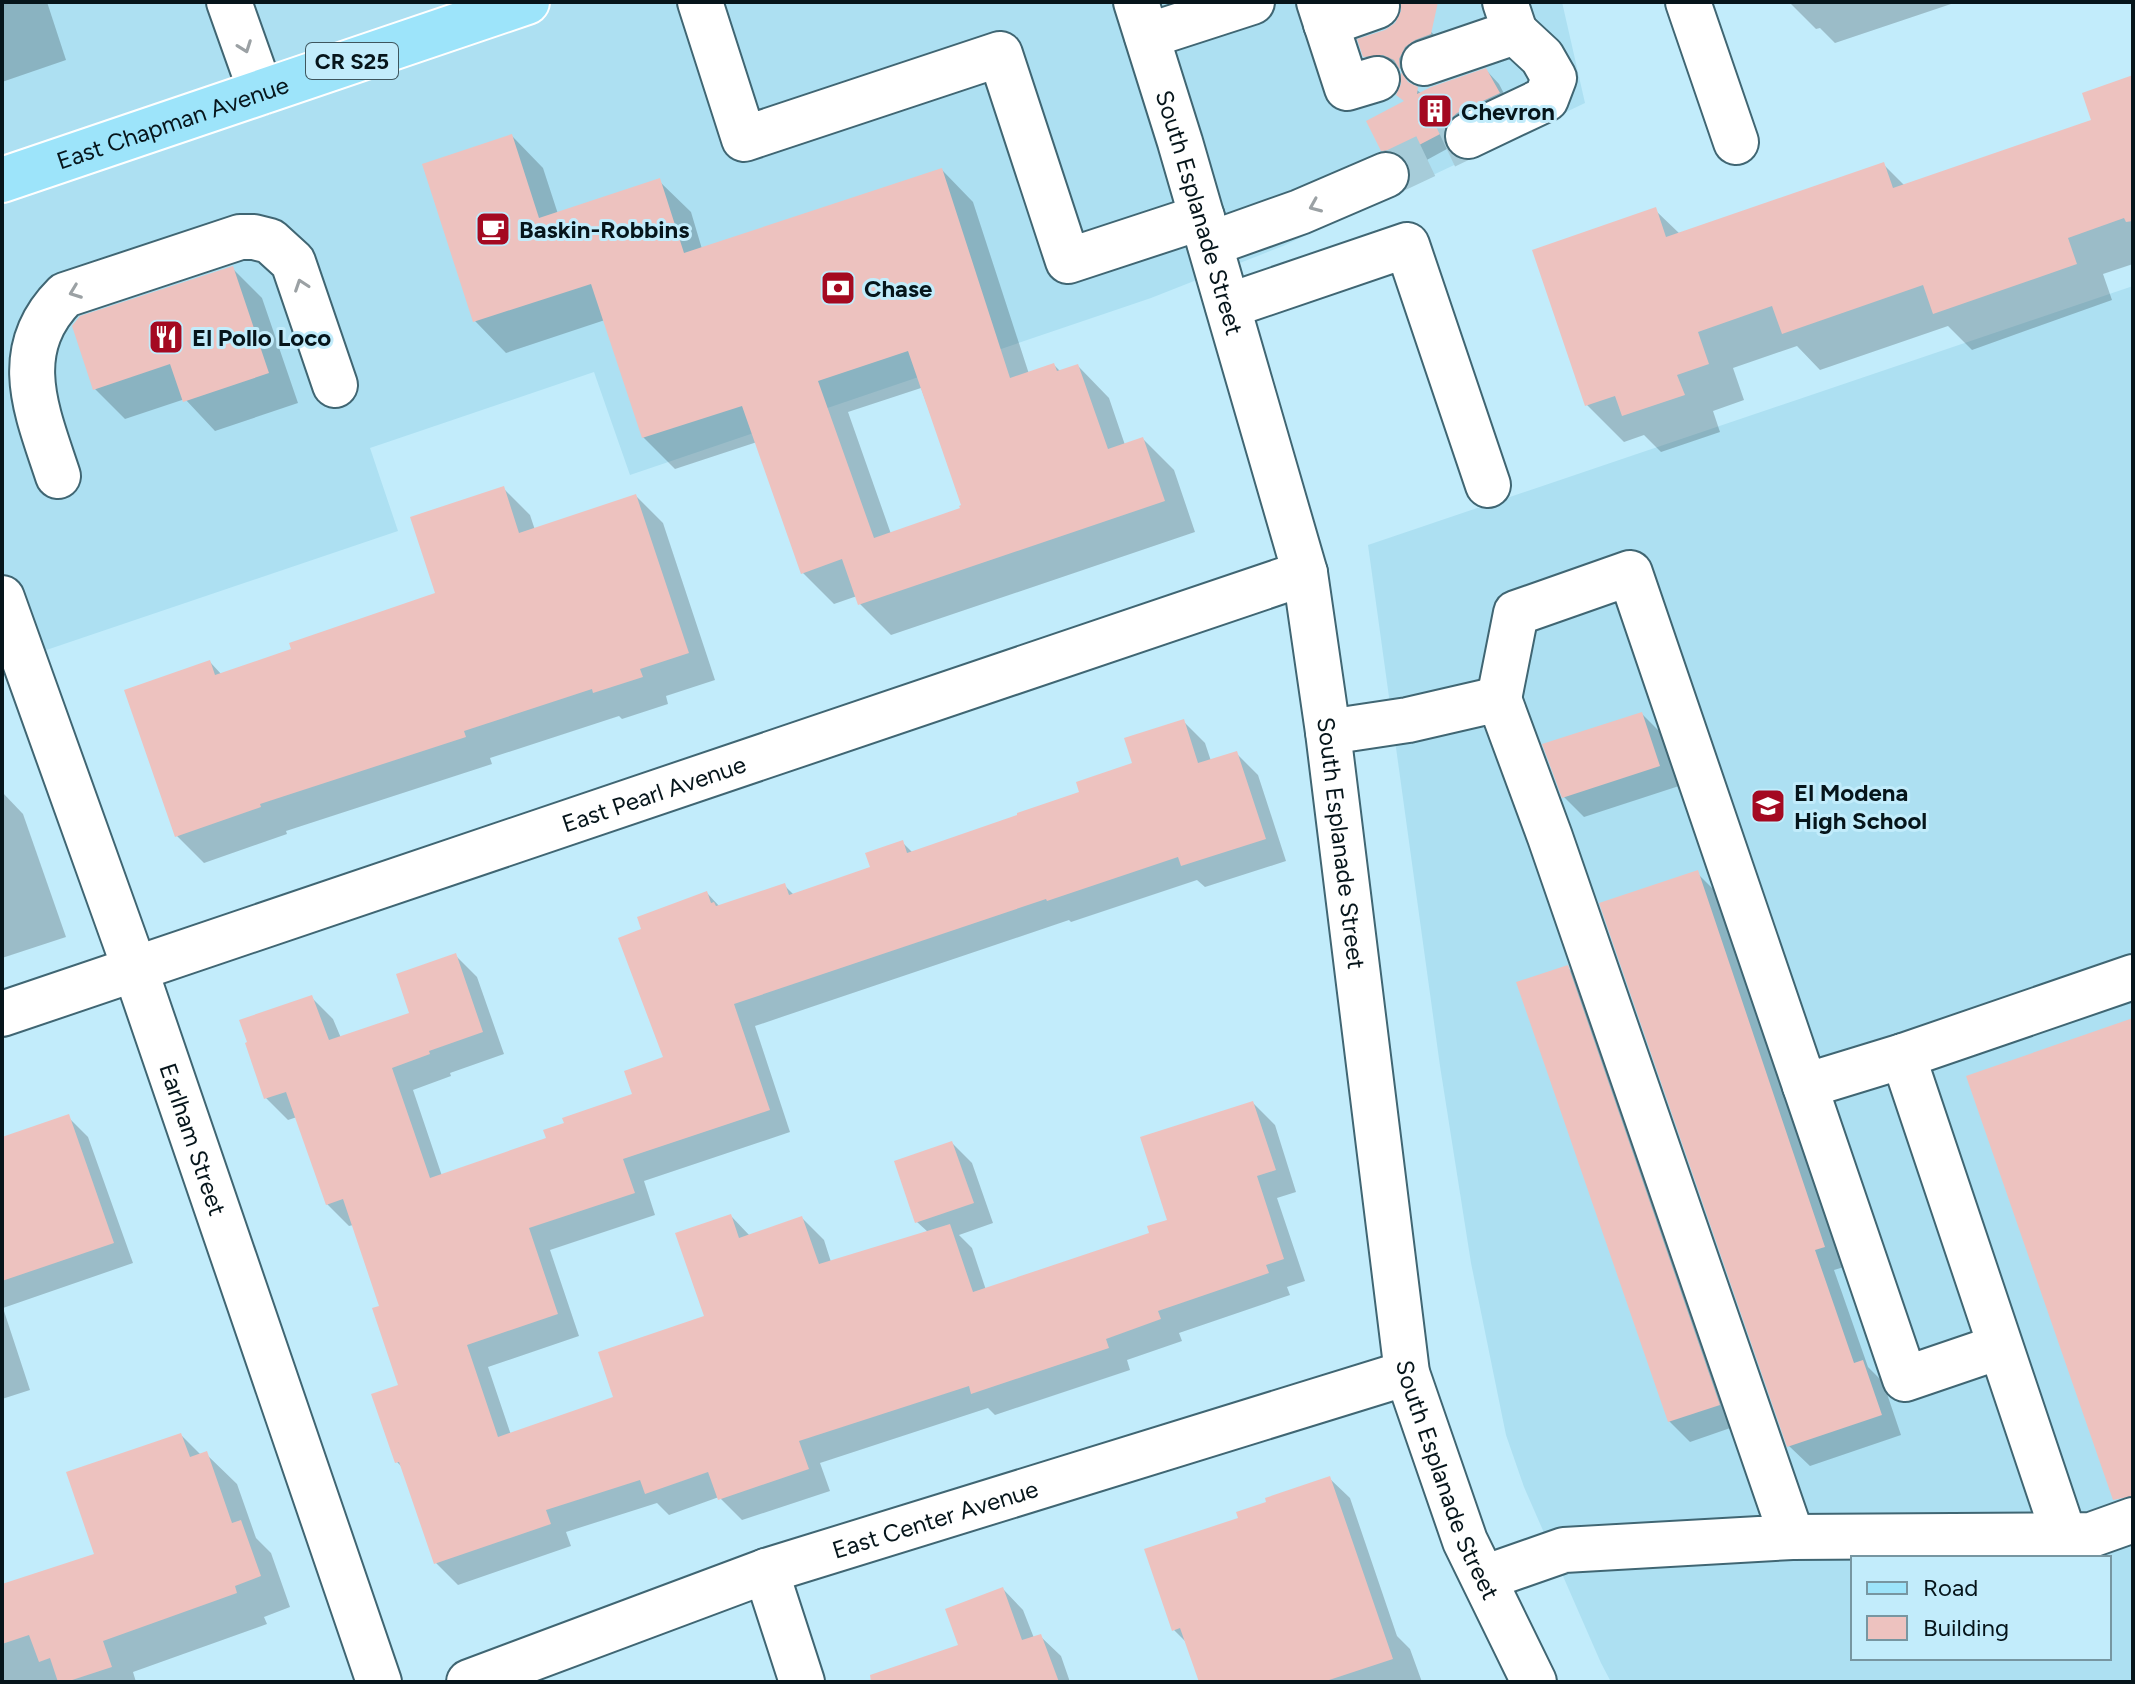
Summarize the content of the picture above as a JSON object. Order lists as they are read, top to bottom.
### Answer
{
  "streets": {
    "main road": ["CR S25", "East Chapman Avenue"],
    "street": [
      "South Esplanade Street",
      "East Pearl Avenue",
      "Earlham Street",
      "East Center Avenue"
    ]
  },
  "crossings": [
    ["South Esplanade Street", "East Pearl Avenue"],
    ["South Esplanade Street", "East Center Avenue"],
    ["East Pearl Avenue", "Earlham Street"]
  ],
  "places": {
    "building": ["Chevron"],
    "cafe": ["Baskin-Robbins"],
    "bank": ["Chase"],
    "restaurant": ["El Pollo Loco"],
    "school or university": ["El Modena High School"]
  },
  "legend": ["Road", "Building"]
}
